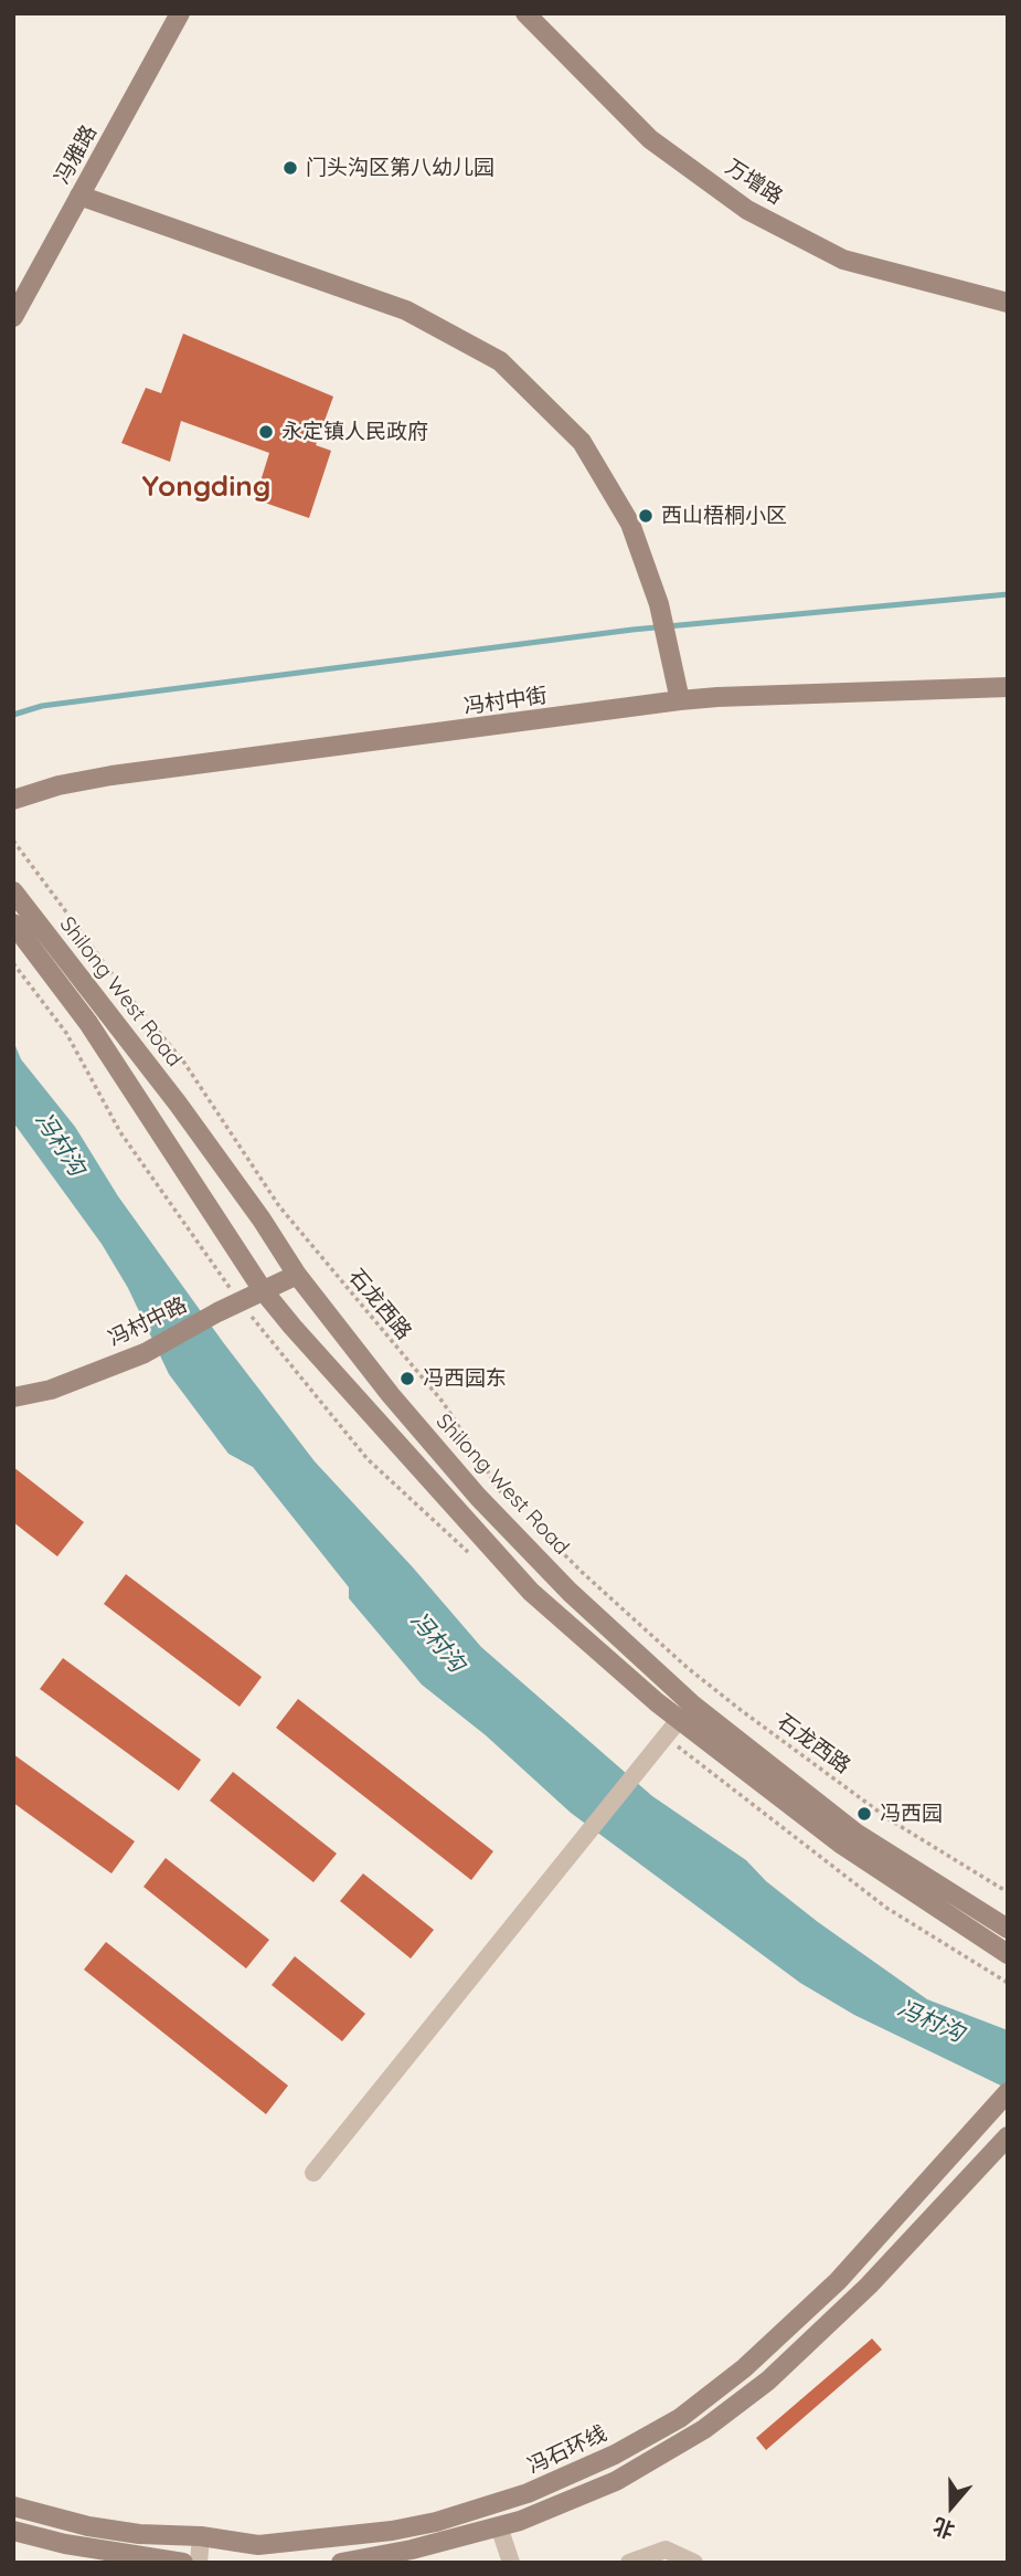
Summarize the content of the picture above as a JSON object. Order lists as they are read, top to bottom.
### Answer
{
  "streets": {
    "main road": [
      "冯雅路",
      "万增路",
      "冯村中街",
      "Shilong West Road",
      "冯村中路",
      "冯石环线"
    ],
    "path": ["石龙西路"]
  },
  "crossings": [
    ["Shilong West Road", "冯村中路"]
  ],
  "districts": ["Yongding"],
  "water": ["冯村沟"],
  "places": [
    "门头沟区第八幼儿园",
    "永定镇人民政府",
    "西山梧桐小区",
    "冯西园东",
    "冯西园"
  ],
  "north": "bottom"
}
